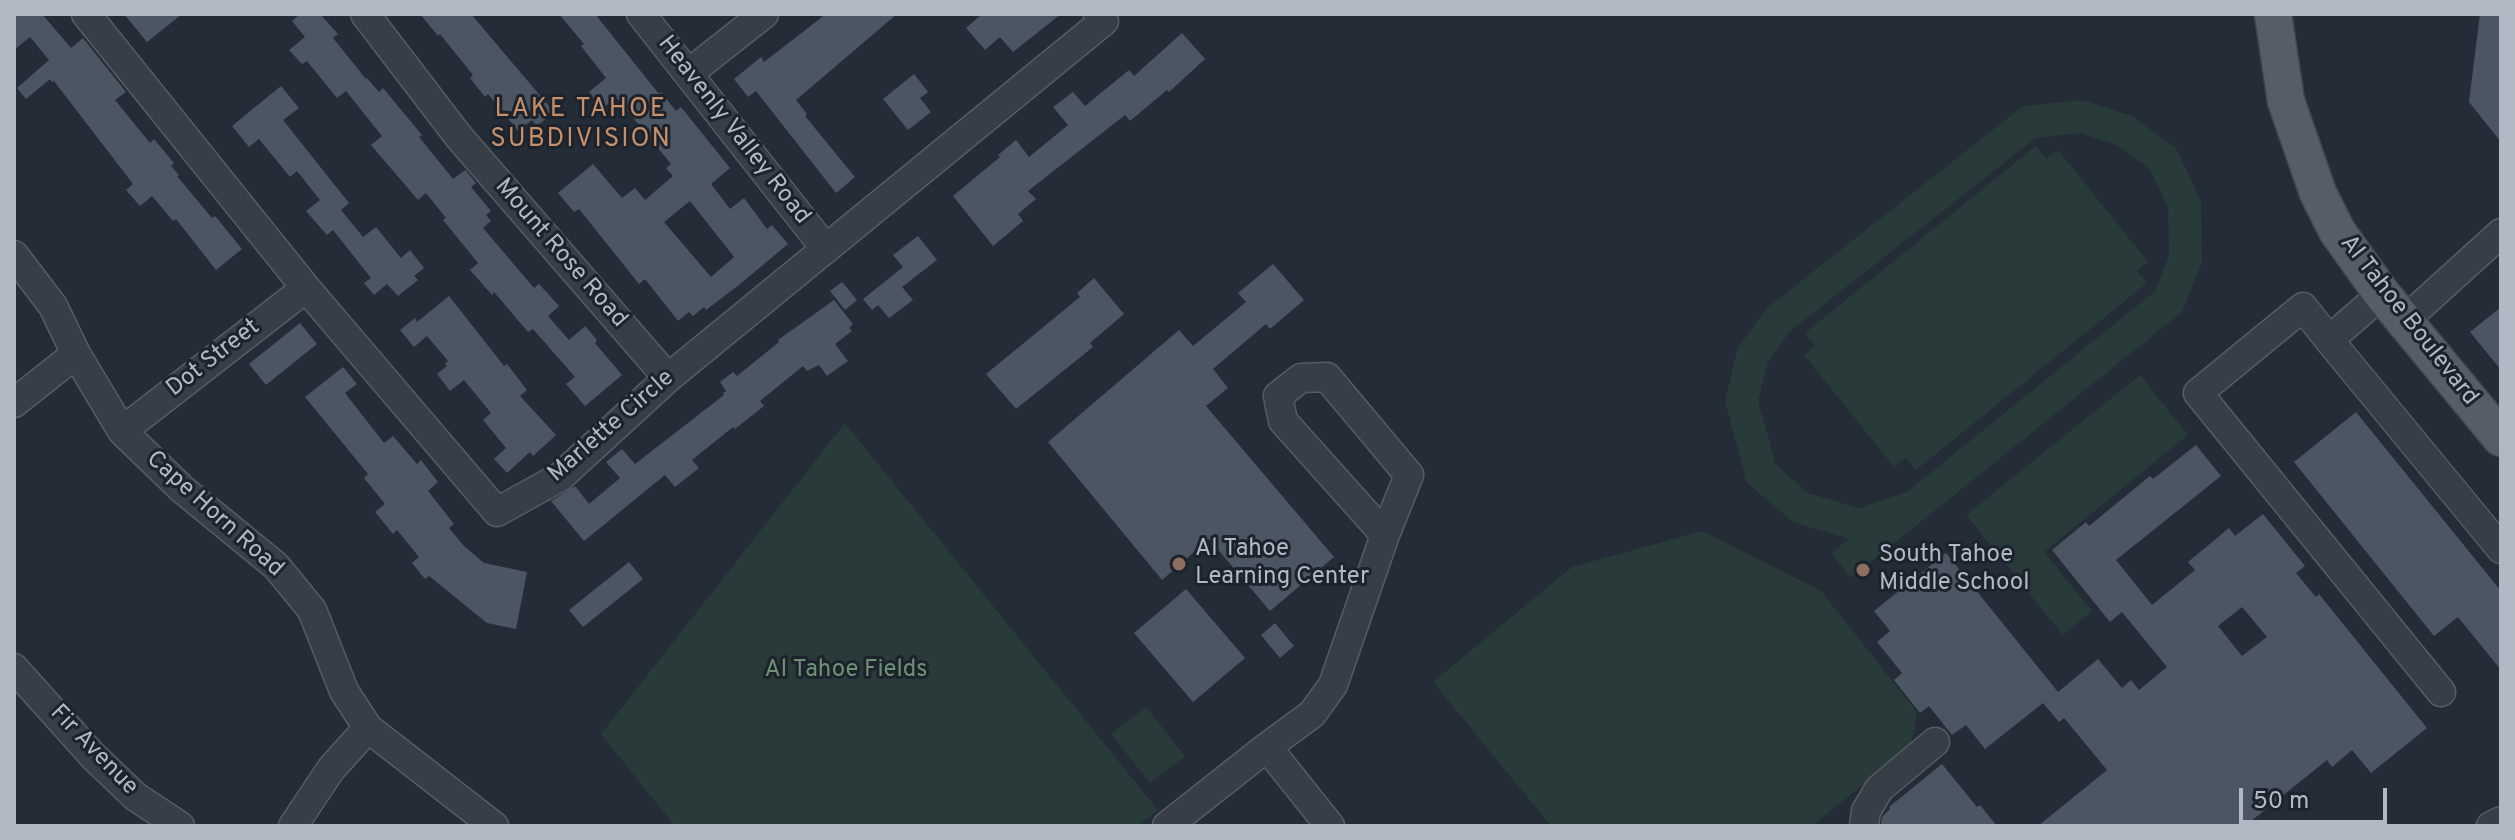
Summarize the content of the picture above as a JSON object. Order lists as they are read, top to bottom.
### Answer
{
  "streets": {
    "main road": ["Al Tahoe Boulevard"],
    "street": [
      "Heavenly Valley Road",
      "Mount Rose Road",
      "Dot Street",
      "Marlette Circle",
      "Cape Horn Road",
      "Fir Avenue"
    ]
  },
  "crossings": [
    ["Heavenly Valley Road", "Marlette Circle"],
    ["Mount Rose Road", "Marlette Circle"],
    ["Dot Street", "Marlette Circle"],
    ["Dot Street", "Cape Horn Road"]
  ],
  "districts": ["LAKE TAHOE SUBDIVISION"],
  "parks": ["Al Tahoe Fields"],
  "places": ["Al Tahoe Learning Center", "South Tahoe Middle School"],
  "scale_bar": "50 m"
}
